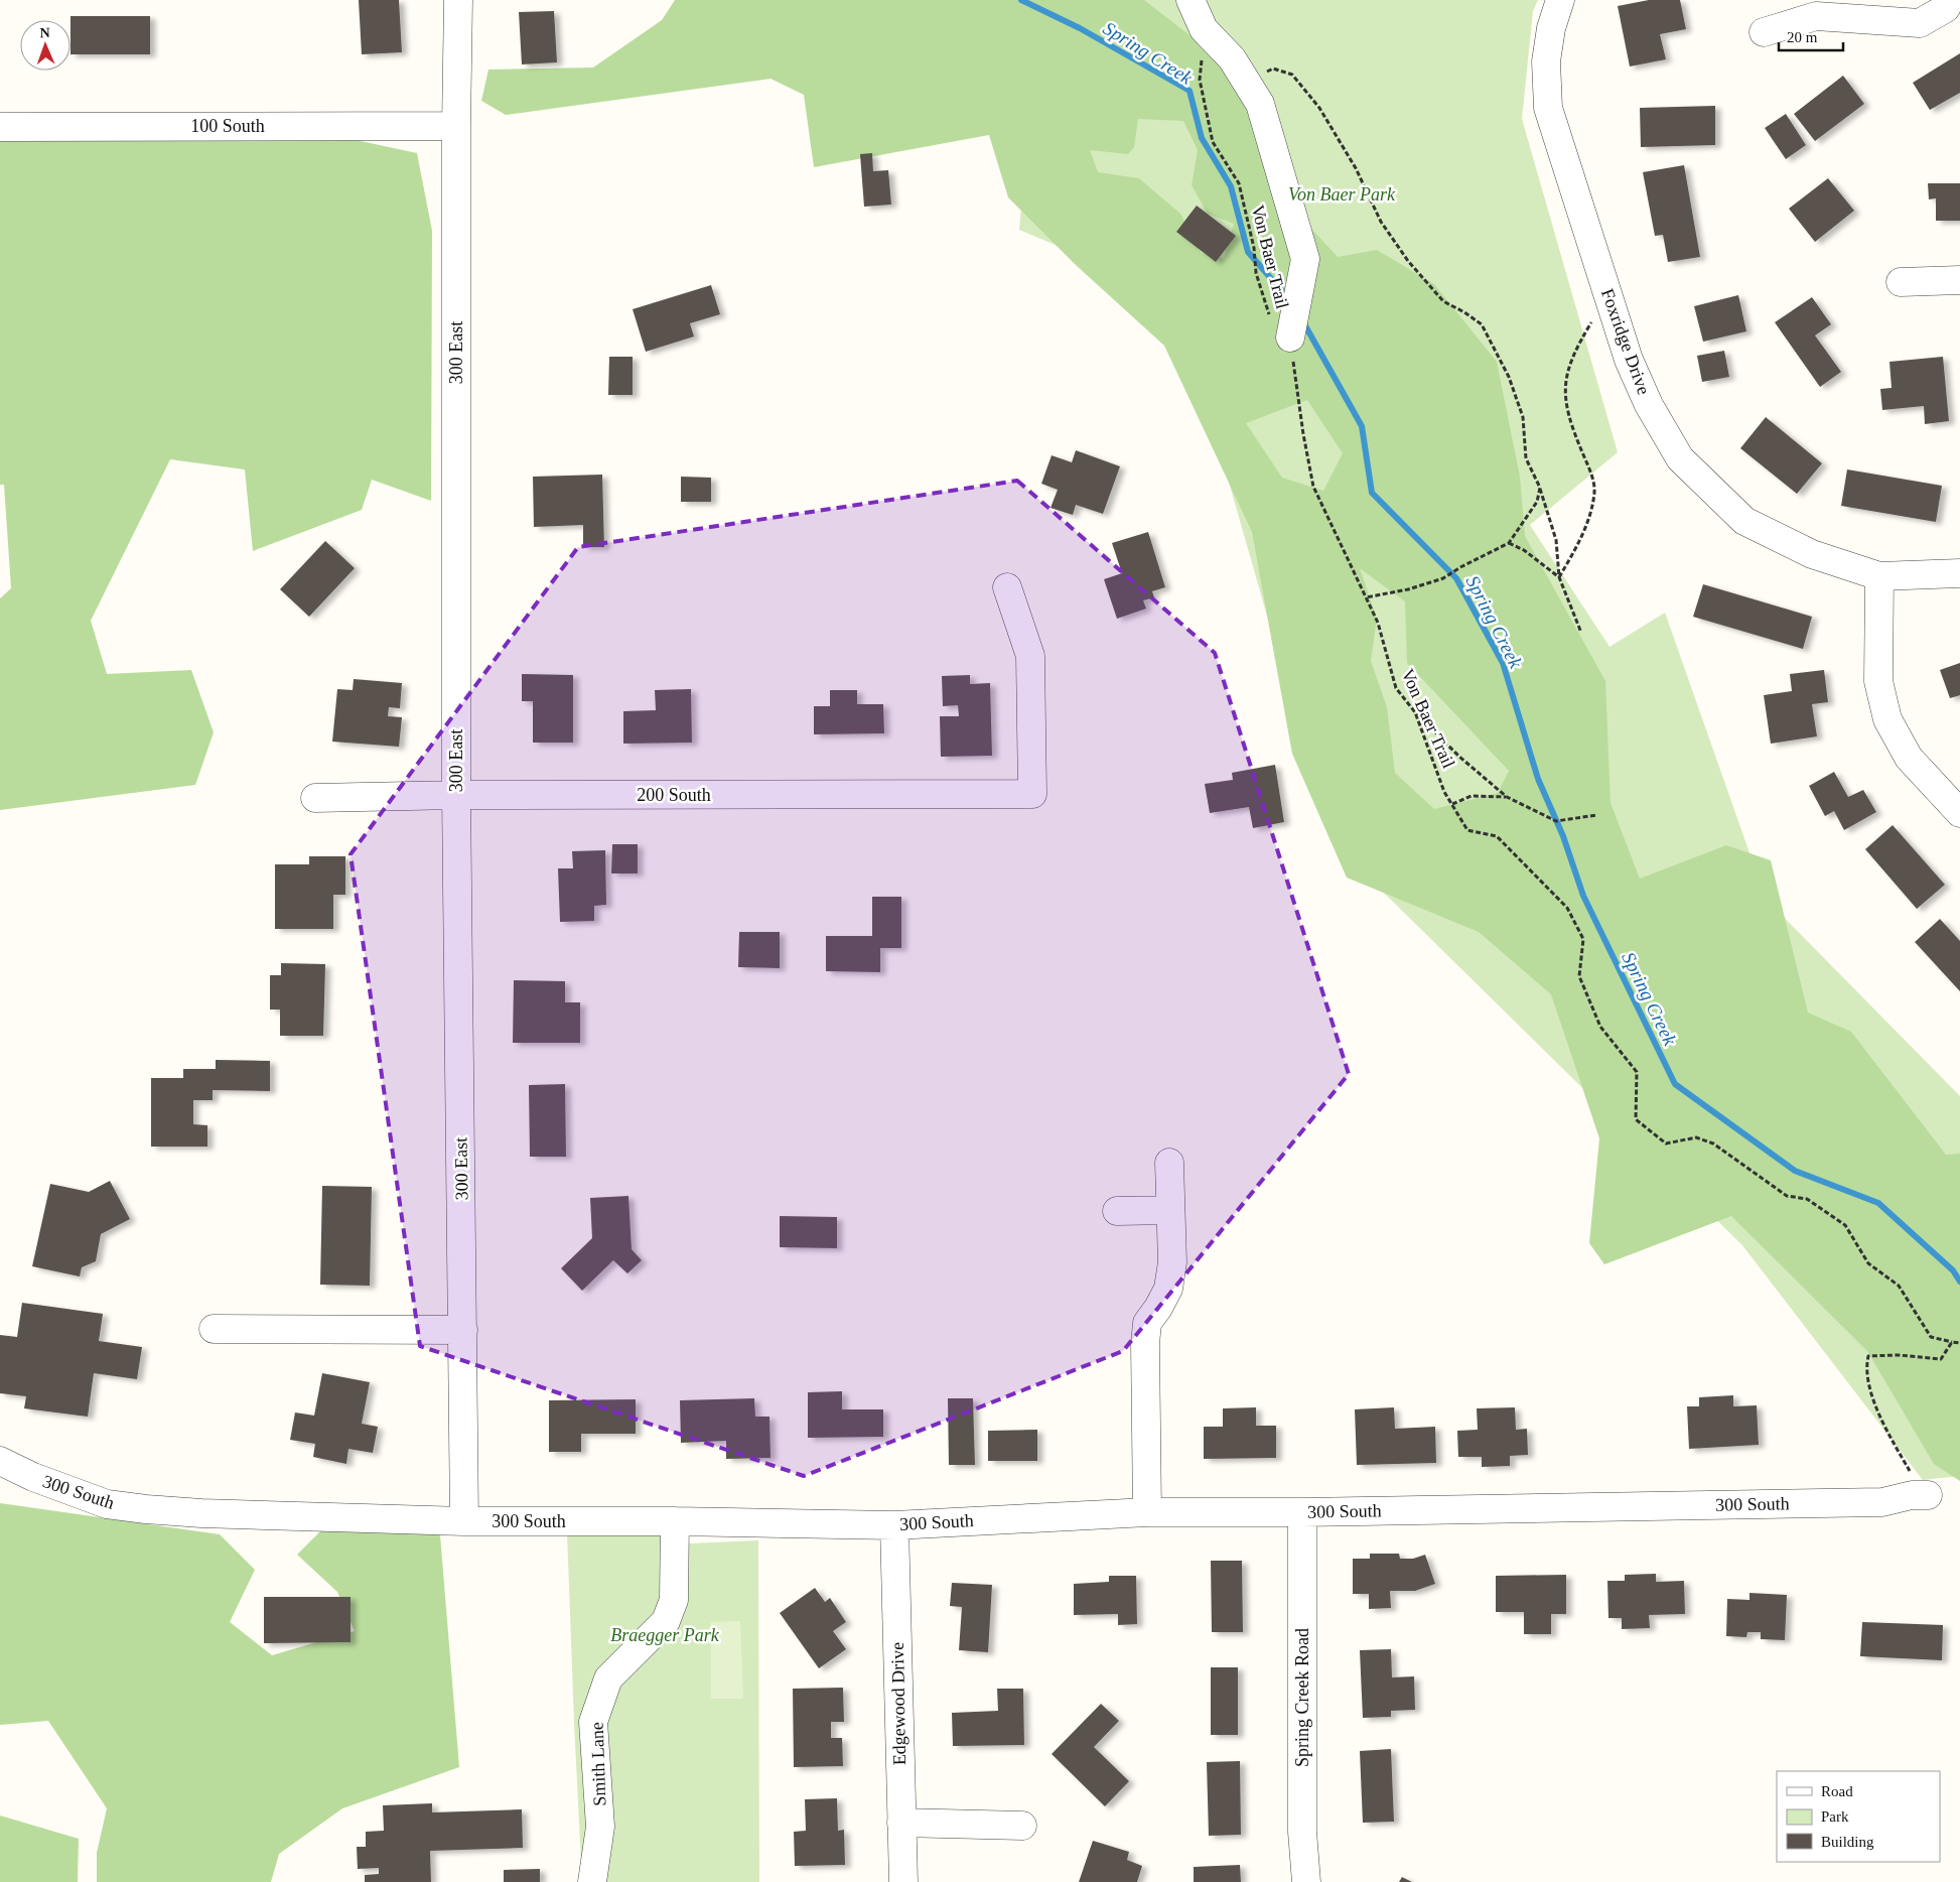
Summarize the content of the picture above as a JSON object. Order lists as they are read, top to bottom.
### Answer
{
  "streets": {
    "street": [
      "100 South",
      "Foxridge Drive",
      "300 East",
      "200 South",
      "300 South",
      "Spring Creek Road",
      "Edgewood Drive",
      "Smith Lane"
    ],
    "path": ["Von Baer Trail"]
  },
  "crossings": [
    ["100 South", "300 East"],
    ["300 East", "200 South"],
    ["300 East", "300 South"],
    ["300 South", "Spring Creek Road"],
    ["300 South", "Edgewood Drive"],
    ["300 South", "Smith Lane"]
  ],
  "water": ["Spring Creek"],
  "parks": ["Von Baer Park", "Braegger Park"],
  "legend": ["Road", "Park", "Building"],
  "scale_bar": "20 m",
  "north": "top"
}
